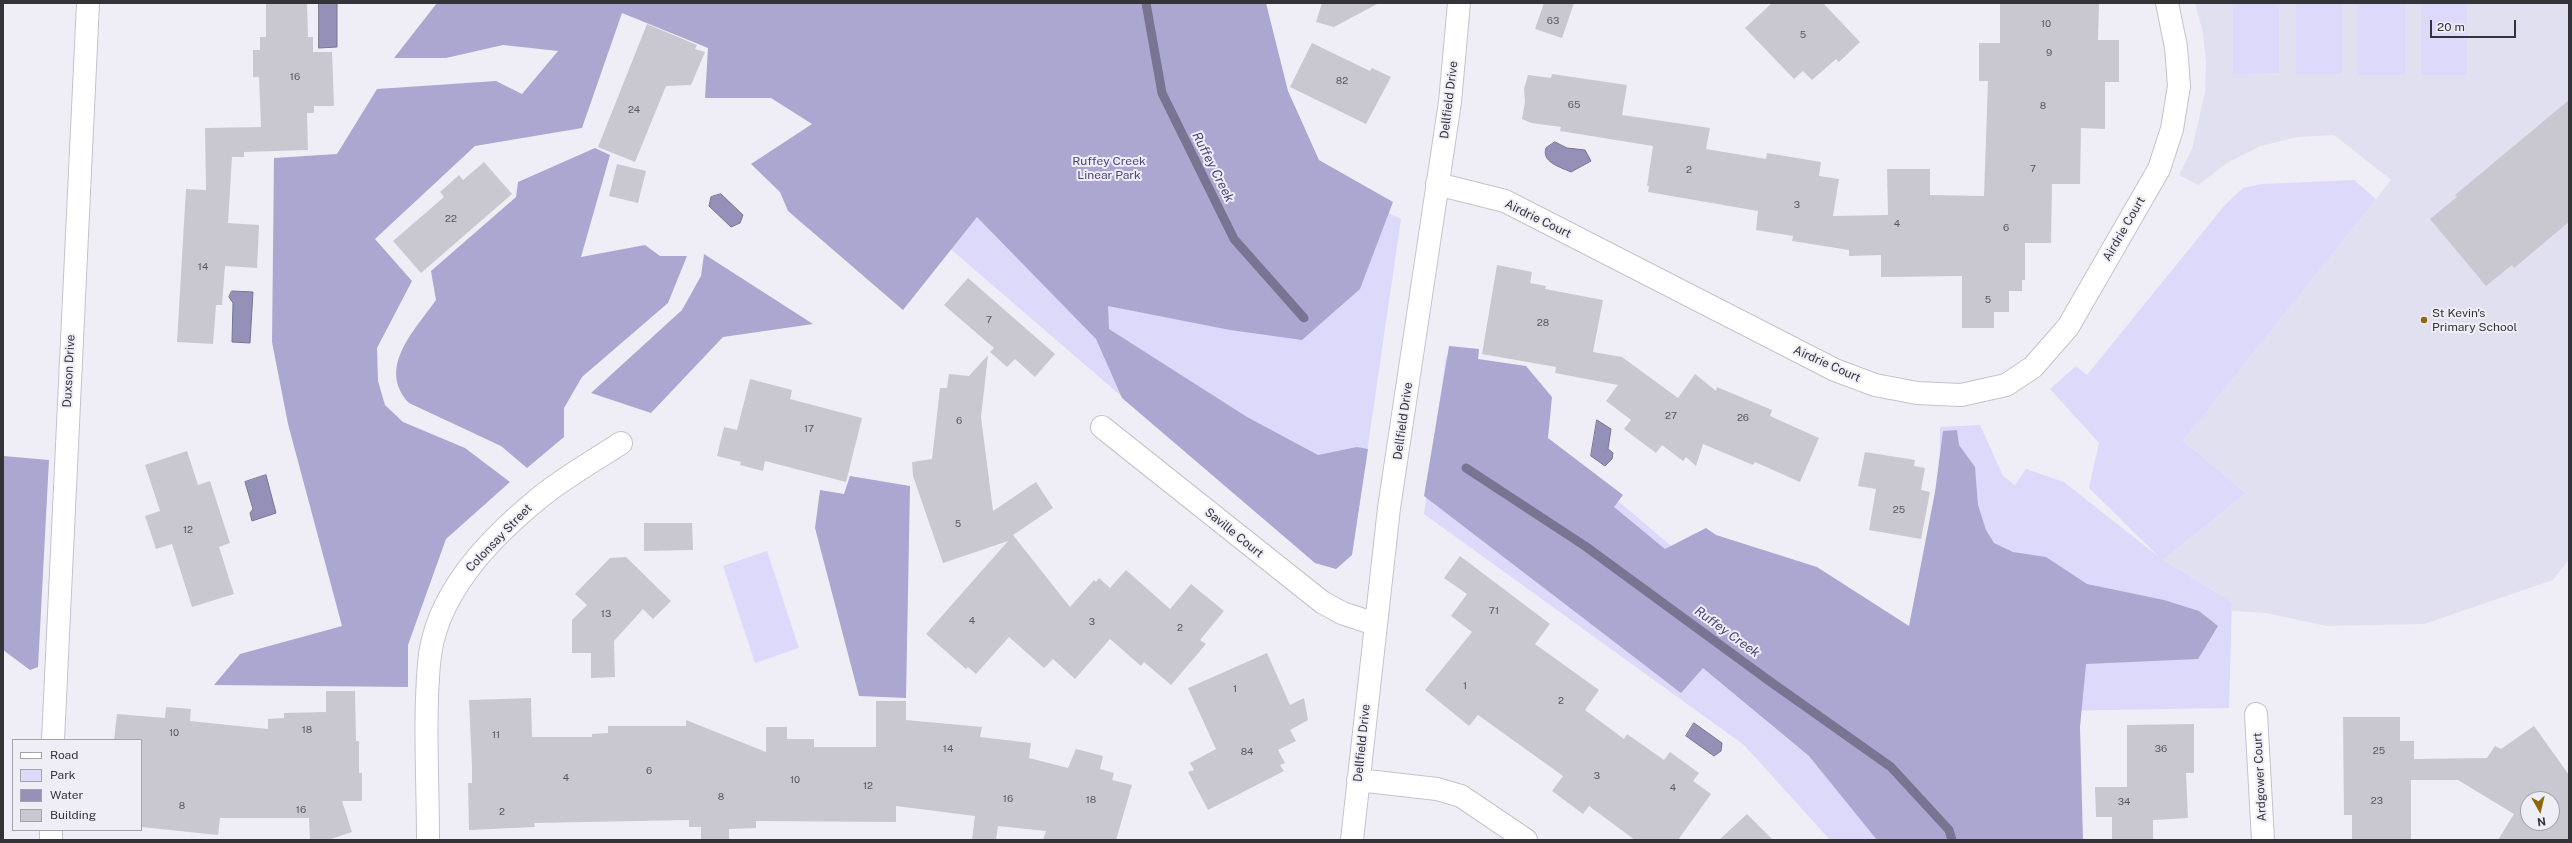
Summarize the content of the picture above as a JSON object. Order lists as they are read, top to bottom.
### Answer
{
  "streets": {
    "street": [
      "Dellfield Drive",
      "Airdrie Court",
      "Duxson Drive",
      "Saville Court",
      "Colonsay Street",
      "Ardgower Court"
    ]
  },
  "crossings": [
    ["Dellfield Drive", "Airdrie Court"],
    ["Dellfield Drive", "Saville Court"]
  ],
  "water": ["Ruffey Creek"],
  "parks": ["Ruffey Creek Linear Park"],
  "places": ["St Kevin's Primary School"],
  "house_numbers": [
    "63",
    "10",
    "5",
    "9",
    "16",
    "82",
    "65",
    "8",
    "24",
    "7",
    "2",
    "3",
    "22",
    "4",
    "6",
    "14",
    "5",
    "7",
    "28",
    "27",
    "26",
    "6",
    "17",
    "25",
    "5",
    "12",
    "71",
    "13",
    "4",
    "3",
    "2",
    "1",
    "1",
    "2",
    "18",
    "10",
    "11",
    "14",
    "36",
    "25",
    "84",
    "6",
    "3",
    "4",
    "10",
    "12",
    "4",
    "8",
    "16",
    "18",
    "23",
    "34",
    "8",
    "16",
    "2"
  ],
  "legend": [
    "Road",
    "Park",
    "Water",
    "Building"
  ],
  "scale_bar": "20 m",
  "north": "bottom"
}
